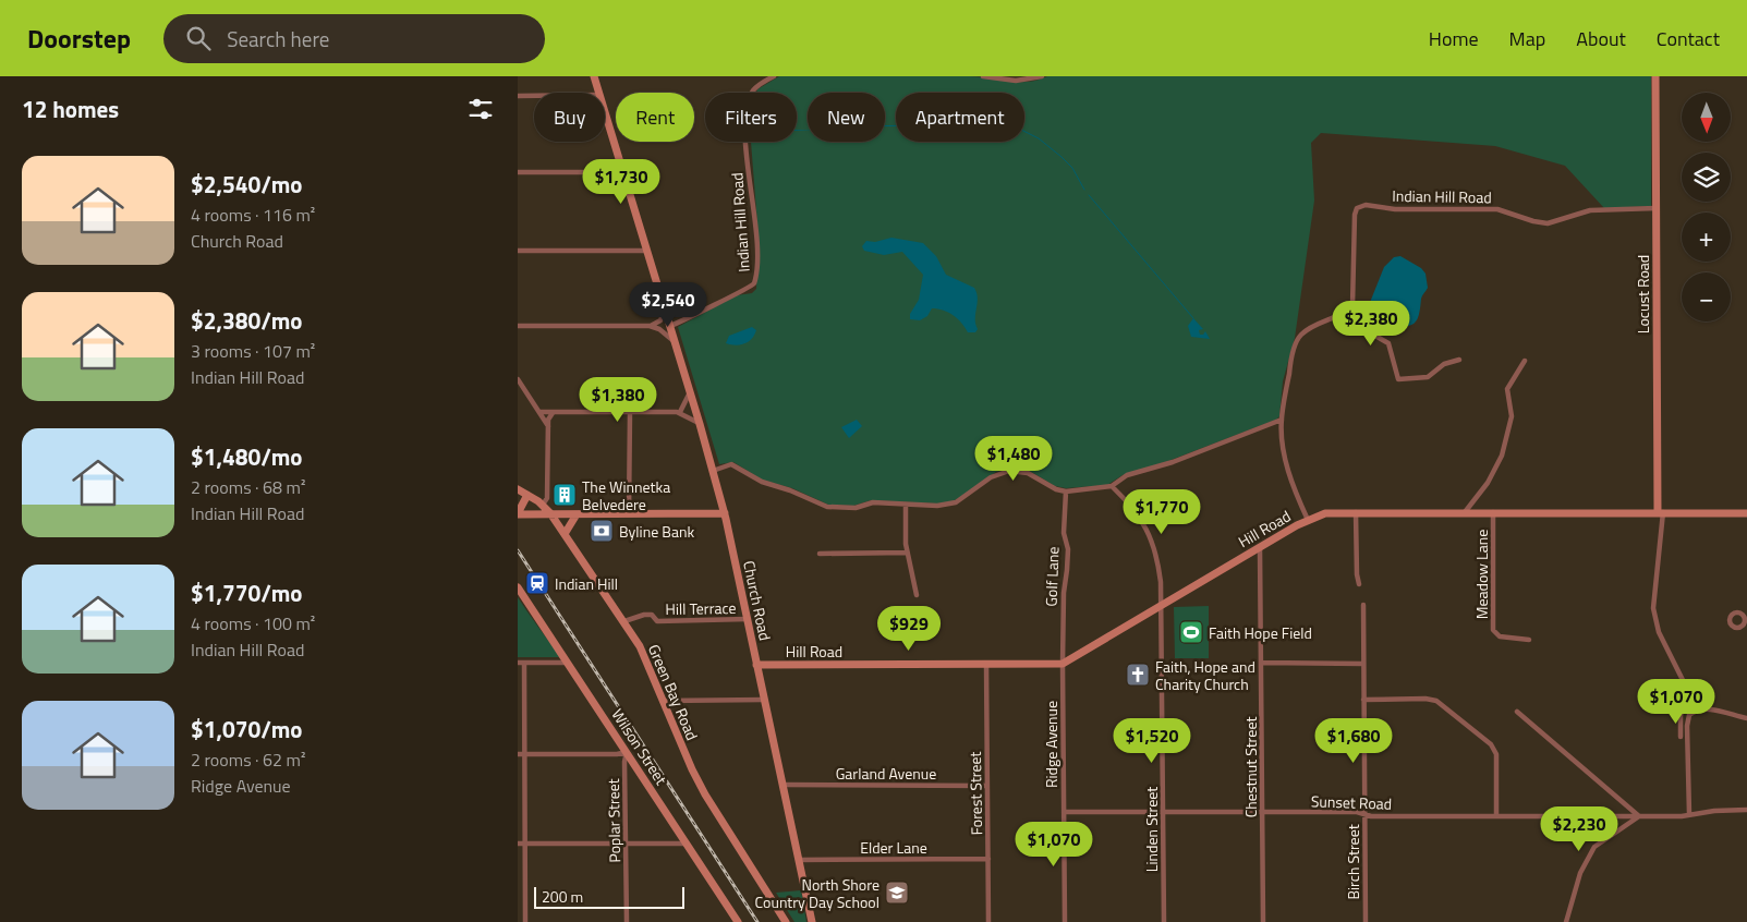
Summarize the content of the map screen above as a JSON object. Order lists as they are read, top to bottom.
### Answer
{
  "streets": {
    "street": [
      "Indian Hill Road",
      "Locust Road",
      "Hill Road",
      "Meadow Lane",
      "Golf Lane",
      "Church Road",
      "Hill Terrace",
      "Green Bay Road",
      "Ridge Avenue",
      "Wilson Street",
      "Chestnut Street",
      "Garland Avenue",
      "Forest Street",
      "Sunset Road",
      "Poplar Street",
      "Linden Street",
      "Elder Lane",
      "Birch Street"
    ]
  },
  "crossings": [
    ["Indian Hill Road", "Locust Road"],
    ["Indian Hill Road", "Church Road"],
    ["Locust Road", "Hill Road"],
    ["Hill Road", "Meadow Lane"],
    ["Hill Road", "Golf Lane"],
    ["Hill Road", "Church Road"],
    ["Hill Road", "Ridge Avenue"],
    ["Hill Road", "Chestnut Street"],
    ["Hill Road", "Forest Street"],
    ["Hill Road", "Linden Street"],
    ["Golf Lane", "Ridge Avenue"],
    ["Church Road", "Hill Terrace"],
    ["Church Road", "Garland Avenue"],
    ["Church Road", "Elder Lane"],
    ["Hill Terrace", "Green Bay Road"],
    ["Ridge Avenue", "Sunset Road"],
    ["Wilson Street", "Poplar Street"],
    ["Chestnut Street", "Sunset Road"],
    ["Garland Avenue", "Forest Street"],
    ["Forest Street", "Elder Lane"],
    ["Sunset Road", "Linden Street"],
    ["Sunset Road", "Birch Street"]
  ],
  "places": {
    "building": ["The Winnetka Belvedere"],
    "bank": ["Byline Bank"],
    "station": ["Indian Hill"],
    "sports": ["Faith Hope Field"],
    "church": ["Faith, Hope and Charity Church"],
    "school or university": ["North Shore Country Day School"]
  },
  "scale_bar": "200 m",
  "north": "bottom",
  "page": {
    "header": "Doorstep",
    "search": "Search here",
    "nav": [
      "Home",
      "Map",
      "About",
      "Contact"
    ],
    "heading": "12 homes",
    "map_buttons": ["+", "−"],
    "chip": [
      "Buy",
      "Rent",
      "Filters",
      "New",
      "Apartment"
    ],
    "list": [
      {
        "name": "$2,540/mo",
        "note": "4 rooms · 116 m² · Church Road"
      },
      {
        "name": "$2,380/mo",
        "note": "3 rooms · 107 m² · Indian Hill Road"
      },
      {
        "name": "$1,480/mo",
        "note": "2 rooms · 68 m² · Indian Hill Road"
      },
      {
        "name": "$1,770/mo",
        "note": "4 rooms · 100 m² · Indian Hill Road"
      },
      {
        "name": "$1,070/mo",
        "note": "2 rooms · 62 m² · Ridge Avenue"
      }
    ],
    "price": [
      "$1,730",
      "$2,540",
      "$2,380",
      "$1,380",
      "$1,480",
      "$1,770",
      "$929",
      "$1,070",
      "$1,520",
      "$1,680",
      "$2,230",
      "$1,070"
    ],
    "scale": "200 m"
  }
}
